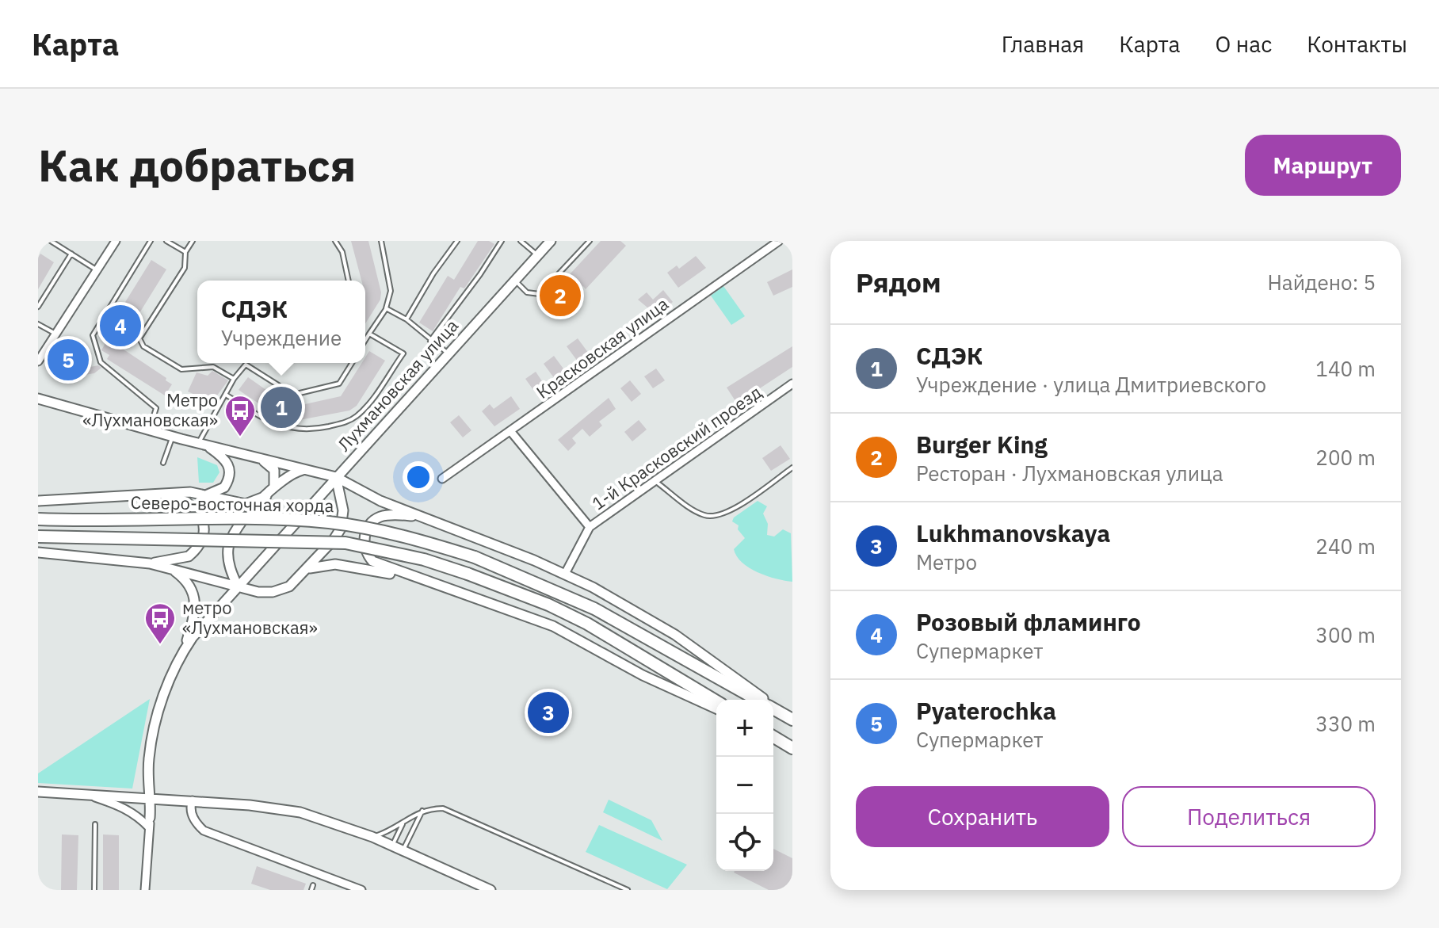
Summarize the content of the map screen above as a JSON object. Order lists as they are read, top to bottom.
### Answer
{
  "streets": {
    "highway": ["Северо-восточная хорда"],
    "street": ["Красковская улица", "Лухмановская улица", "1-й Красковский проезд"]
  },
  "places": {
    "bus stop": ["Метро «Лухмановская»", "метро «Лухмановская»"]
  },
  "page": {
    "header": "Карта",
    "nav": [
      "Главная",
      "Карта",
      "О нас",
      "Контакты"
    ],
    "buttons": [
      "Маршрут",
      ["Сохранить", "Поделиться"]
    ],
    "title": "Как добраться",
    "heading": ["Рядом", "Найдено: 5"],
    "pins": [
      "2",
      "4",
      "5",
      "1",
      "3"
    ],
    "popup": ["СДЭК", "Учреждение"],
    "list": [
      {
        "mark": "1",
        "name": "СДЭК",
        "note": "Учреждение · улица Дмитриевского",
        "value": "140 m"
      },
      {
        "mark": "2",
        "name": "Burger King",
        "note": "Ресторан · Лухмановская улица",
        "value": "200 m"
      },
      {
        "mark": "3",
        "name": "Lukhmanovskaya",
        "note": "Метро",
        "value": "240 m"
      },
      {
        "mark": "4",
        "name": "Розовый фламинго",
        "note": "Супермаркет",
        "value": "300 m"
      },
      {
        "mark": "5",
        "name": "Pyaterochka",
        "note": "Супермаркет",
        "value": "330 m"
      }
    ],
    "map_buttons": ["+", "−"]
  }
}
